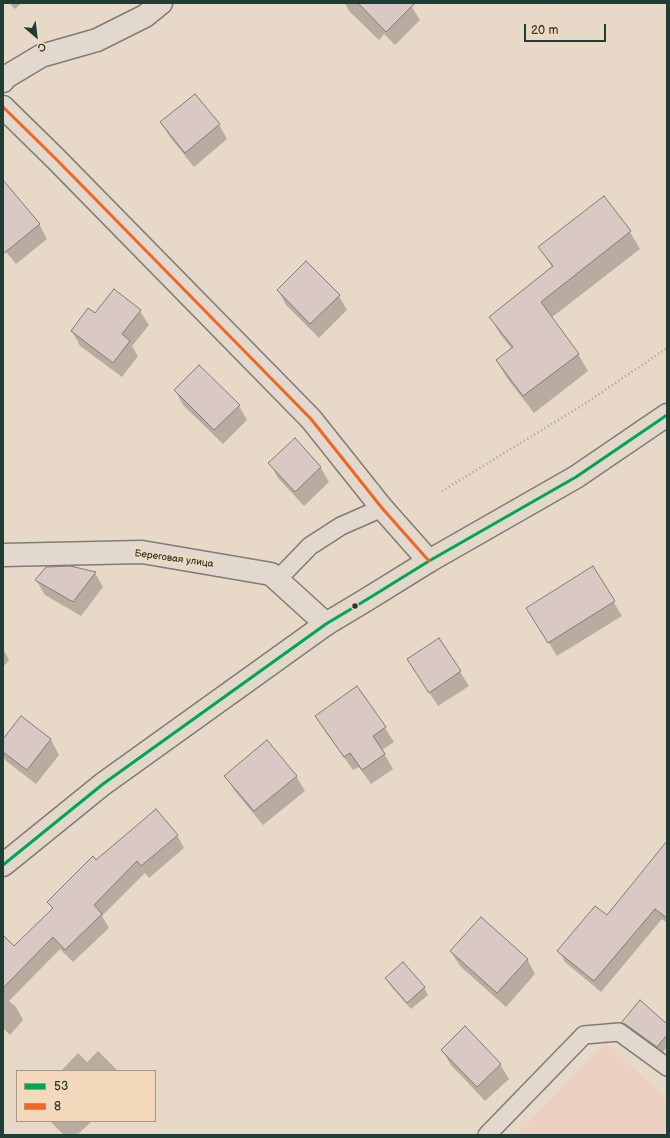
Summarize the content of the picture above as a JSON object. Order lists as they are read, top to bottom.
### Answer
{
  "streets": {
    "street": ["Береговая улица"]
  },
  "lines": ["transit line 8", "transit line 53"],
  "legend": ["53", "8"],
  "scale_bar": "20 m",
  "north": "bottom right"
}
